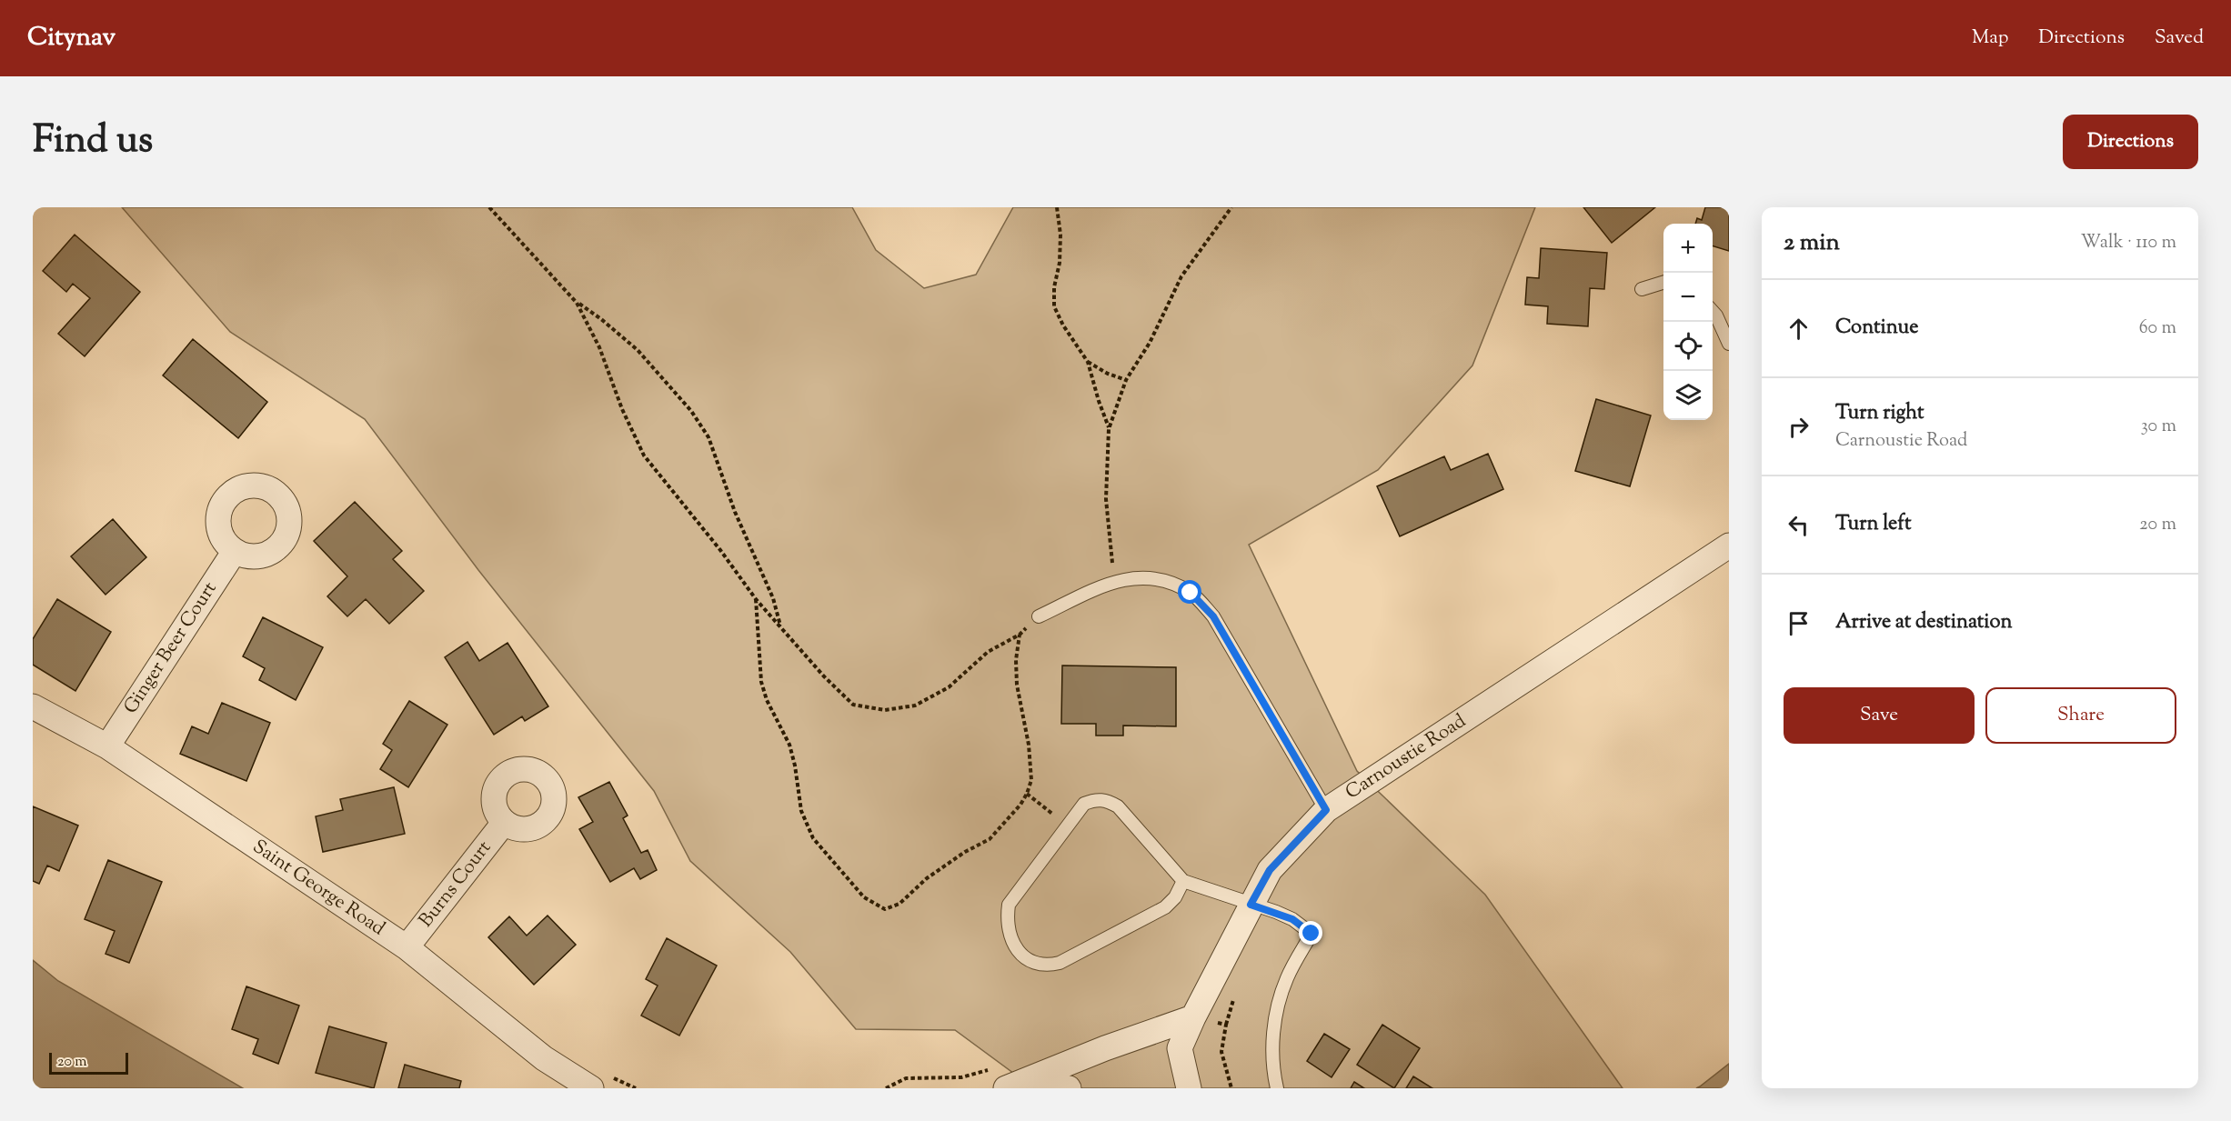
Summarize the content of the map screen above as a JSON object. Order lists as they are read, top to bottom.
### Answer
{
  "streets": {
    "street": [
      "Ginger Beer Court",
      "Carnoustie Road",
      "Burns Court",
      "Saint George Road"
    ]
  },
  "crossings": [
    ["Ginger Beer Court", "Saint George Road"],
    ["Burns Court", "Saint George Road"]
  ],
  "scale_bar": "20 m",
  "page": {
    "header": "Citynav",
    "nav": ["Map", "Directions", "Saved"],
    "title": "Find us",
    "buttons": [
      "Directions",
      ["Save", "Share"]
    ],
    "heading": ["2 min", "Walk · 110 m"],
    "map_buttons": ["+", "−"],
    "list": [
      ["Continue", "60 m"],
      ["Turn right", "Carnoustie Road", "30 m"],
      ["Turn left", "20 m"],
      "Arrive at destination"
    ],
    "scale": "20 m"
  }
}
